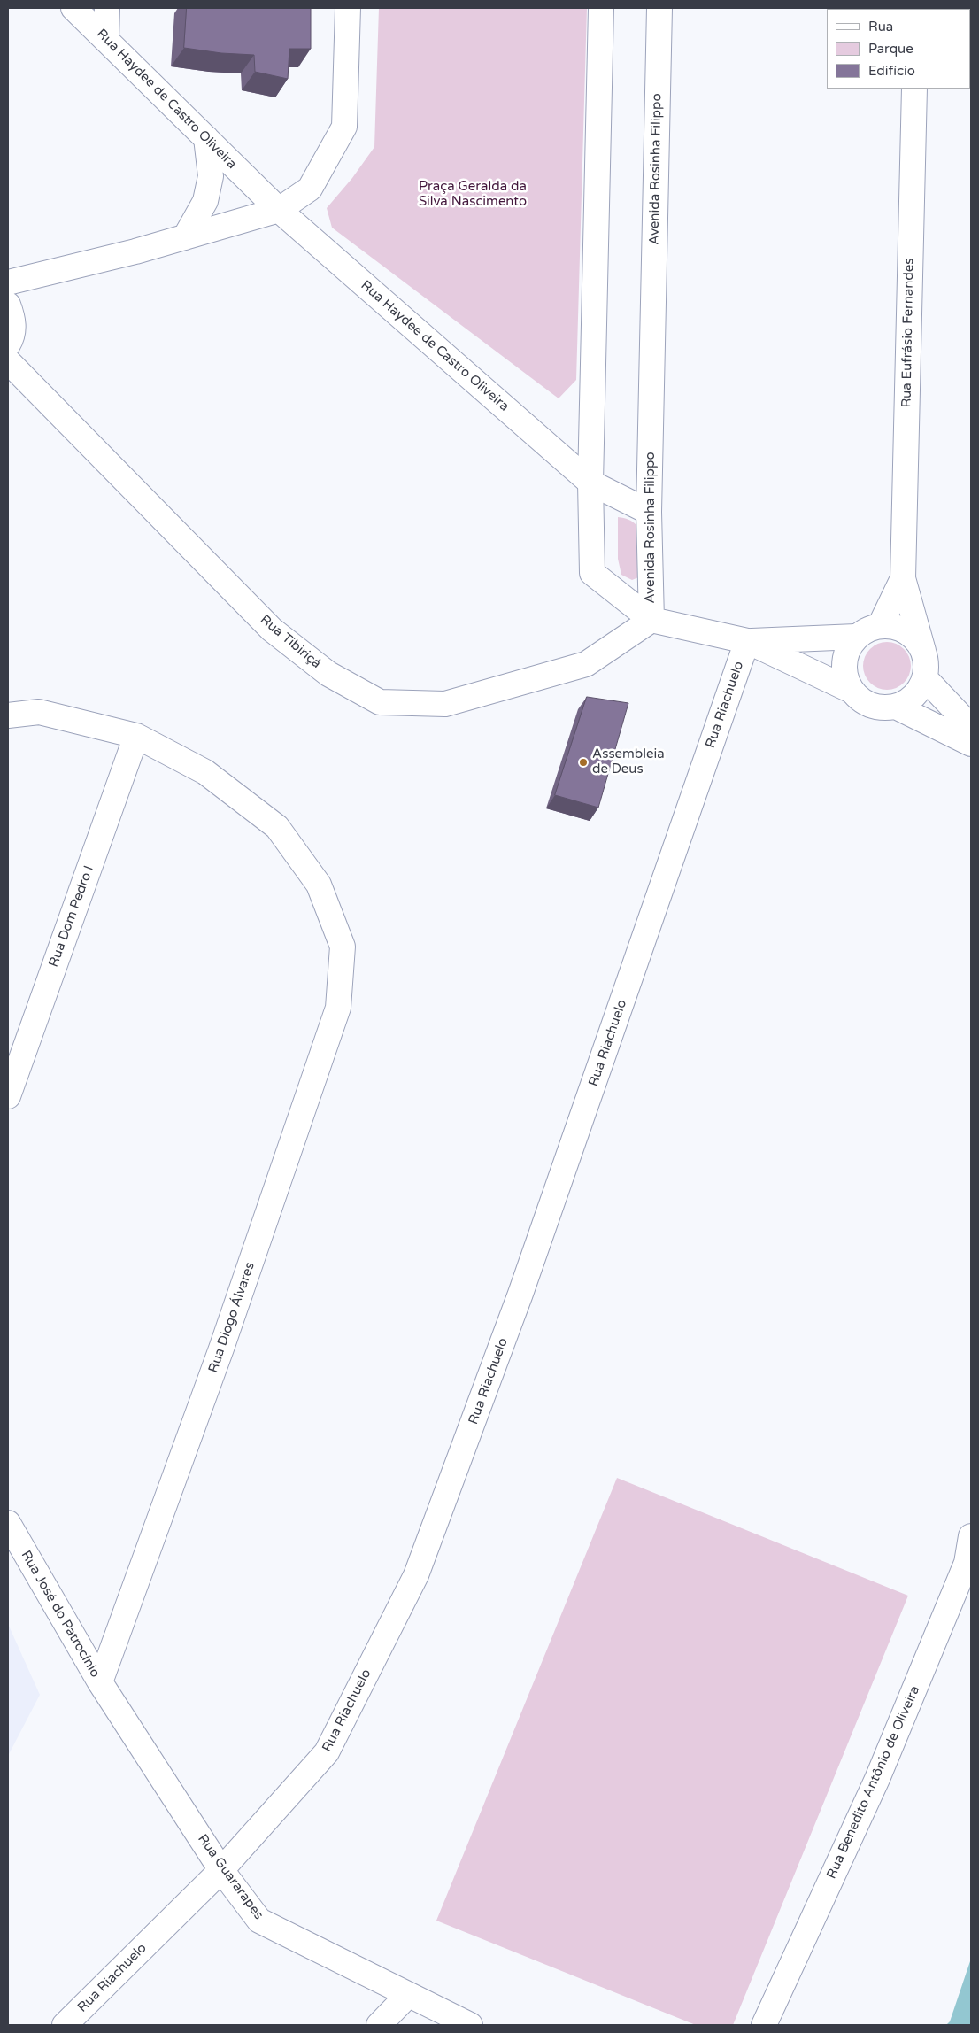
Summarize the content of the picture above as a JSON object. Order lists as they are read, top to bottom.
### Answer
{
  "streets": {
    "street": [
      "Rua Haydee de Castro Oliveira",
      "Avenida Rosinha Filippo",
      "Rua Eufrásio Fernandes",
      "Rua Tibiriçá",
      "Rua Riachuelo",
      "Rua Dom Pedro I",
      "Rua Diogo Álvares",
      "Rua José do Patrocínio",
      "Rua Benedito Antônio de Oliveira",
      "Rua Guararapes"
    ]
  },
  "crossings": [
    ["Rua Haydee de Castro Oliveira", "Avenida Rosinha Filippo"],
    ["Avenida Rosinha Filippo", "Rua Tibiriçá"],
    ["Rua Riachuelo", "Rua Guararapes"],
    ["Rua Dom Pedro I", "Rua Diogo Álvares"],
    ["Rua Diogo Álvares", "Rua José do Patrocínio"],
    ["Rua Diogo Álvares", "Rua Guararapes"],
    ["Rua José do Patrocínio", "Rua Guararapes"]
  ],
  "parks": ["Praça Geralda da Silva Nascimento"],
  "places": ["Assembleia de Deus"],
  "legend": ["Rua", "Parque", "Edifício"]
}
